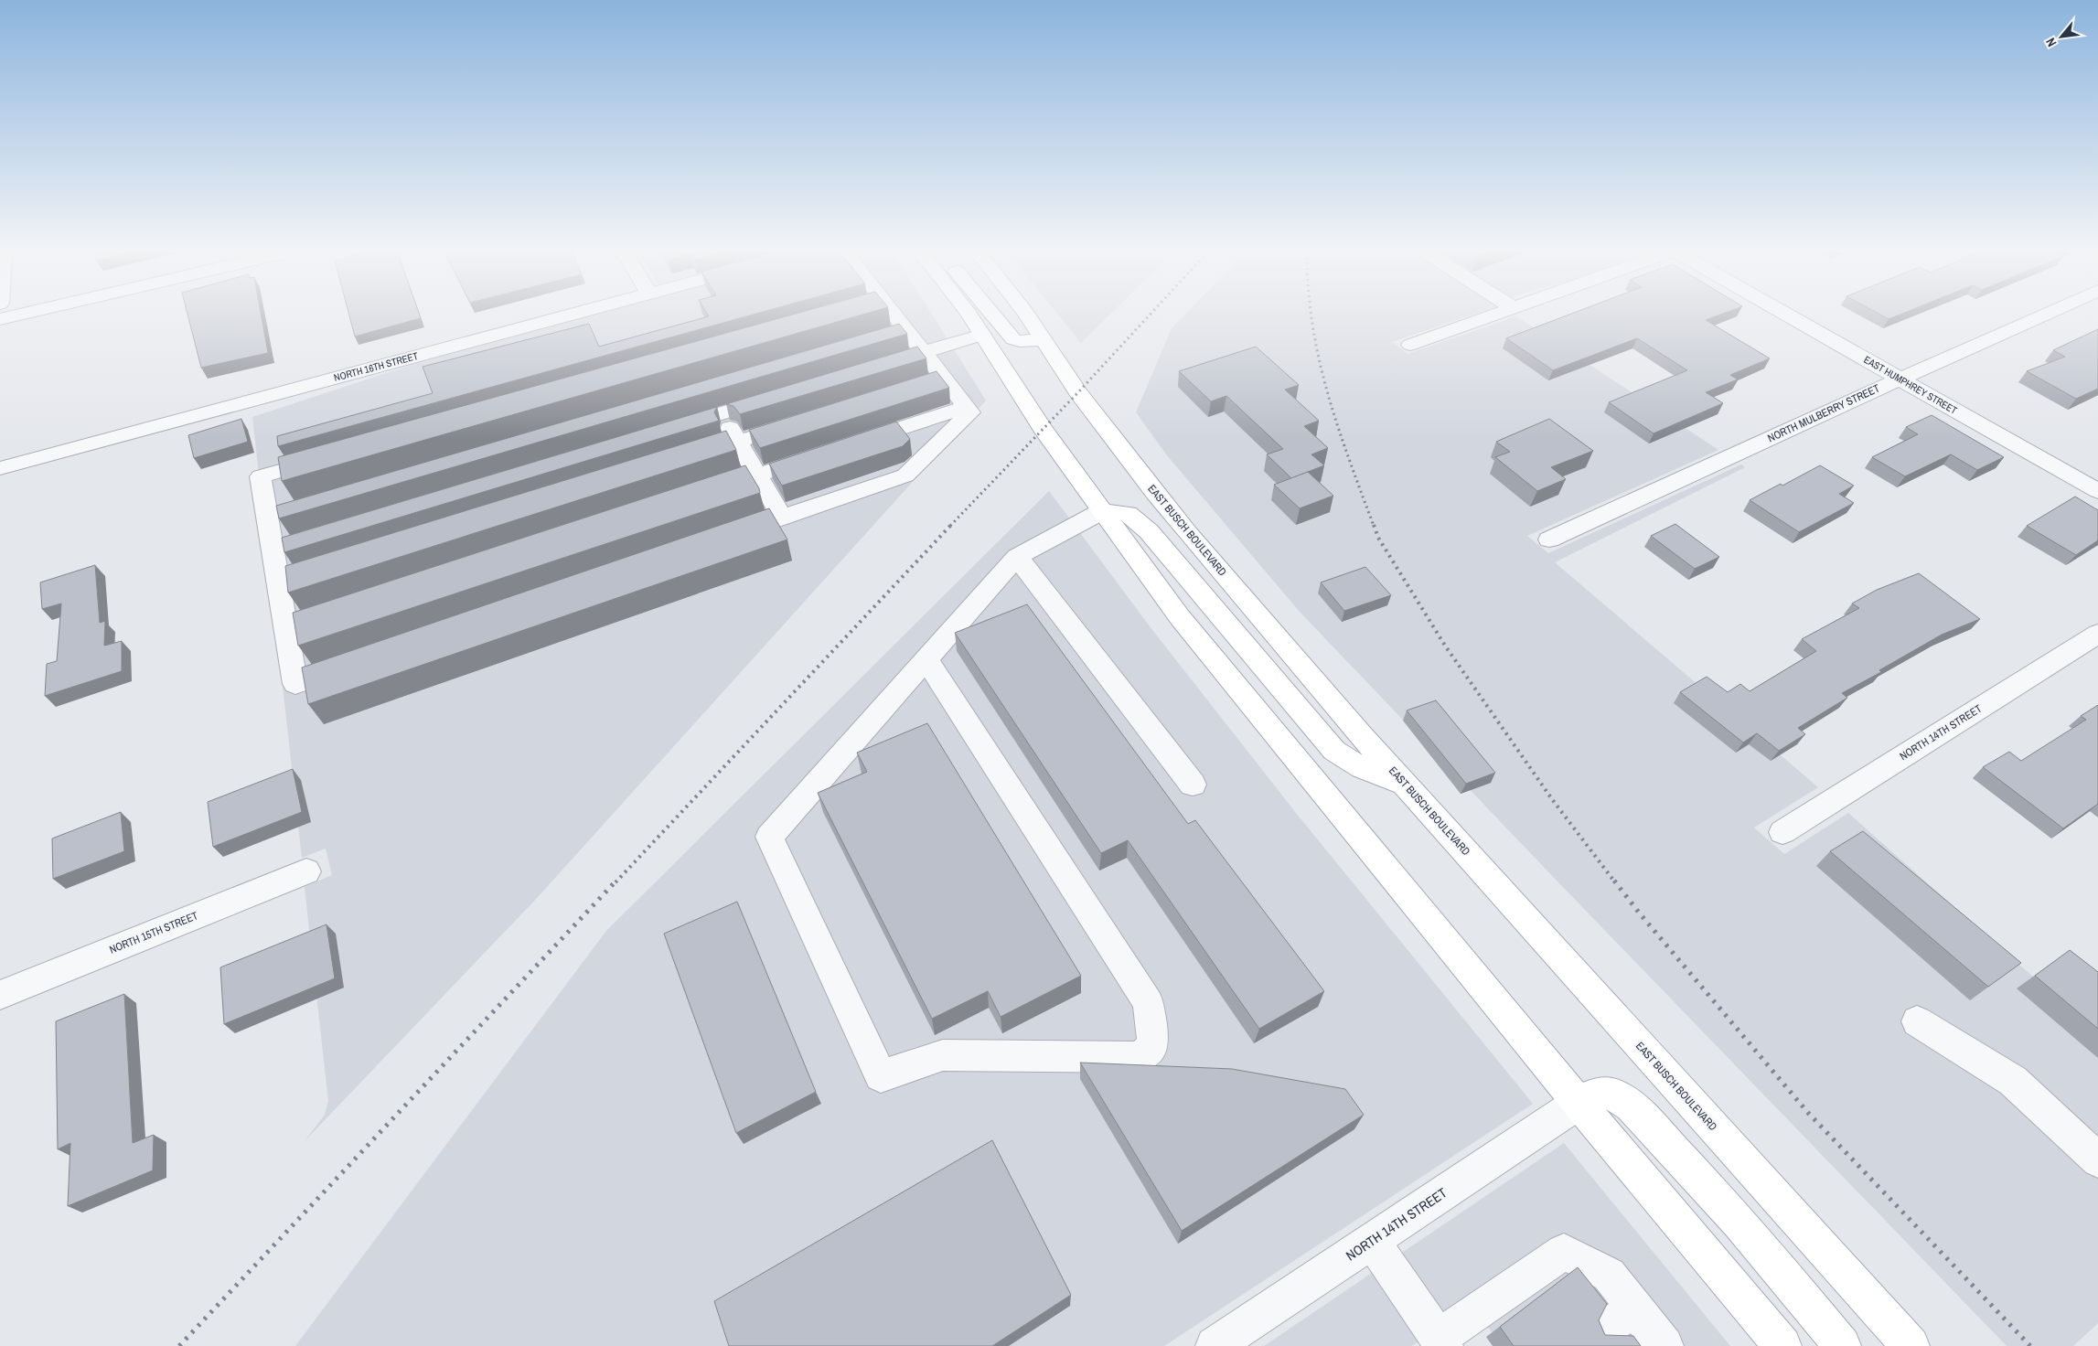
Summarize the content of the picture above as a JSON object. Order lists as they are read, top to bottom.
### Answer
{
  "streets": {
    "main road": ["EAST BUSCH BOULEVARD"],
    "street": [
      "NORTH 16TH STREET",
      "EAST HUMPHREY STREET",
      "NORTH MULBERRY STREET",
      "NORTH 14TH STREET",
      "NORTH 15TH STREET"
    ]
  },
  "crossings": [
    ["EAST HUMPHREY STREET", "NORTH MULBERRY STREET"]
  ],
  "north": "bottom left"
}
